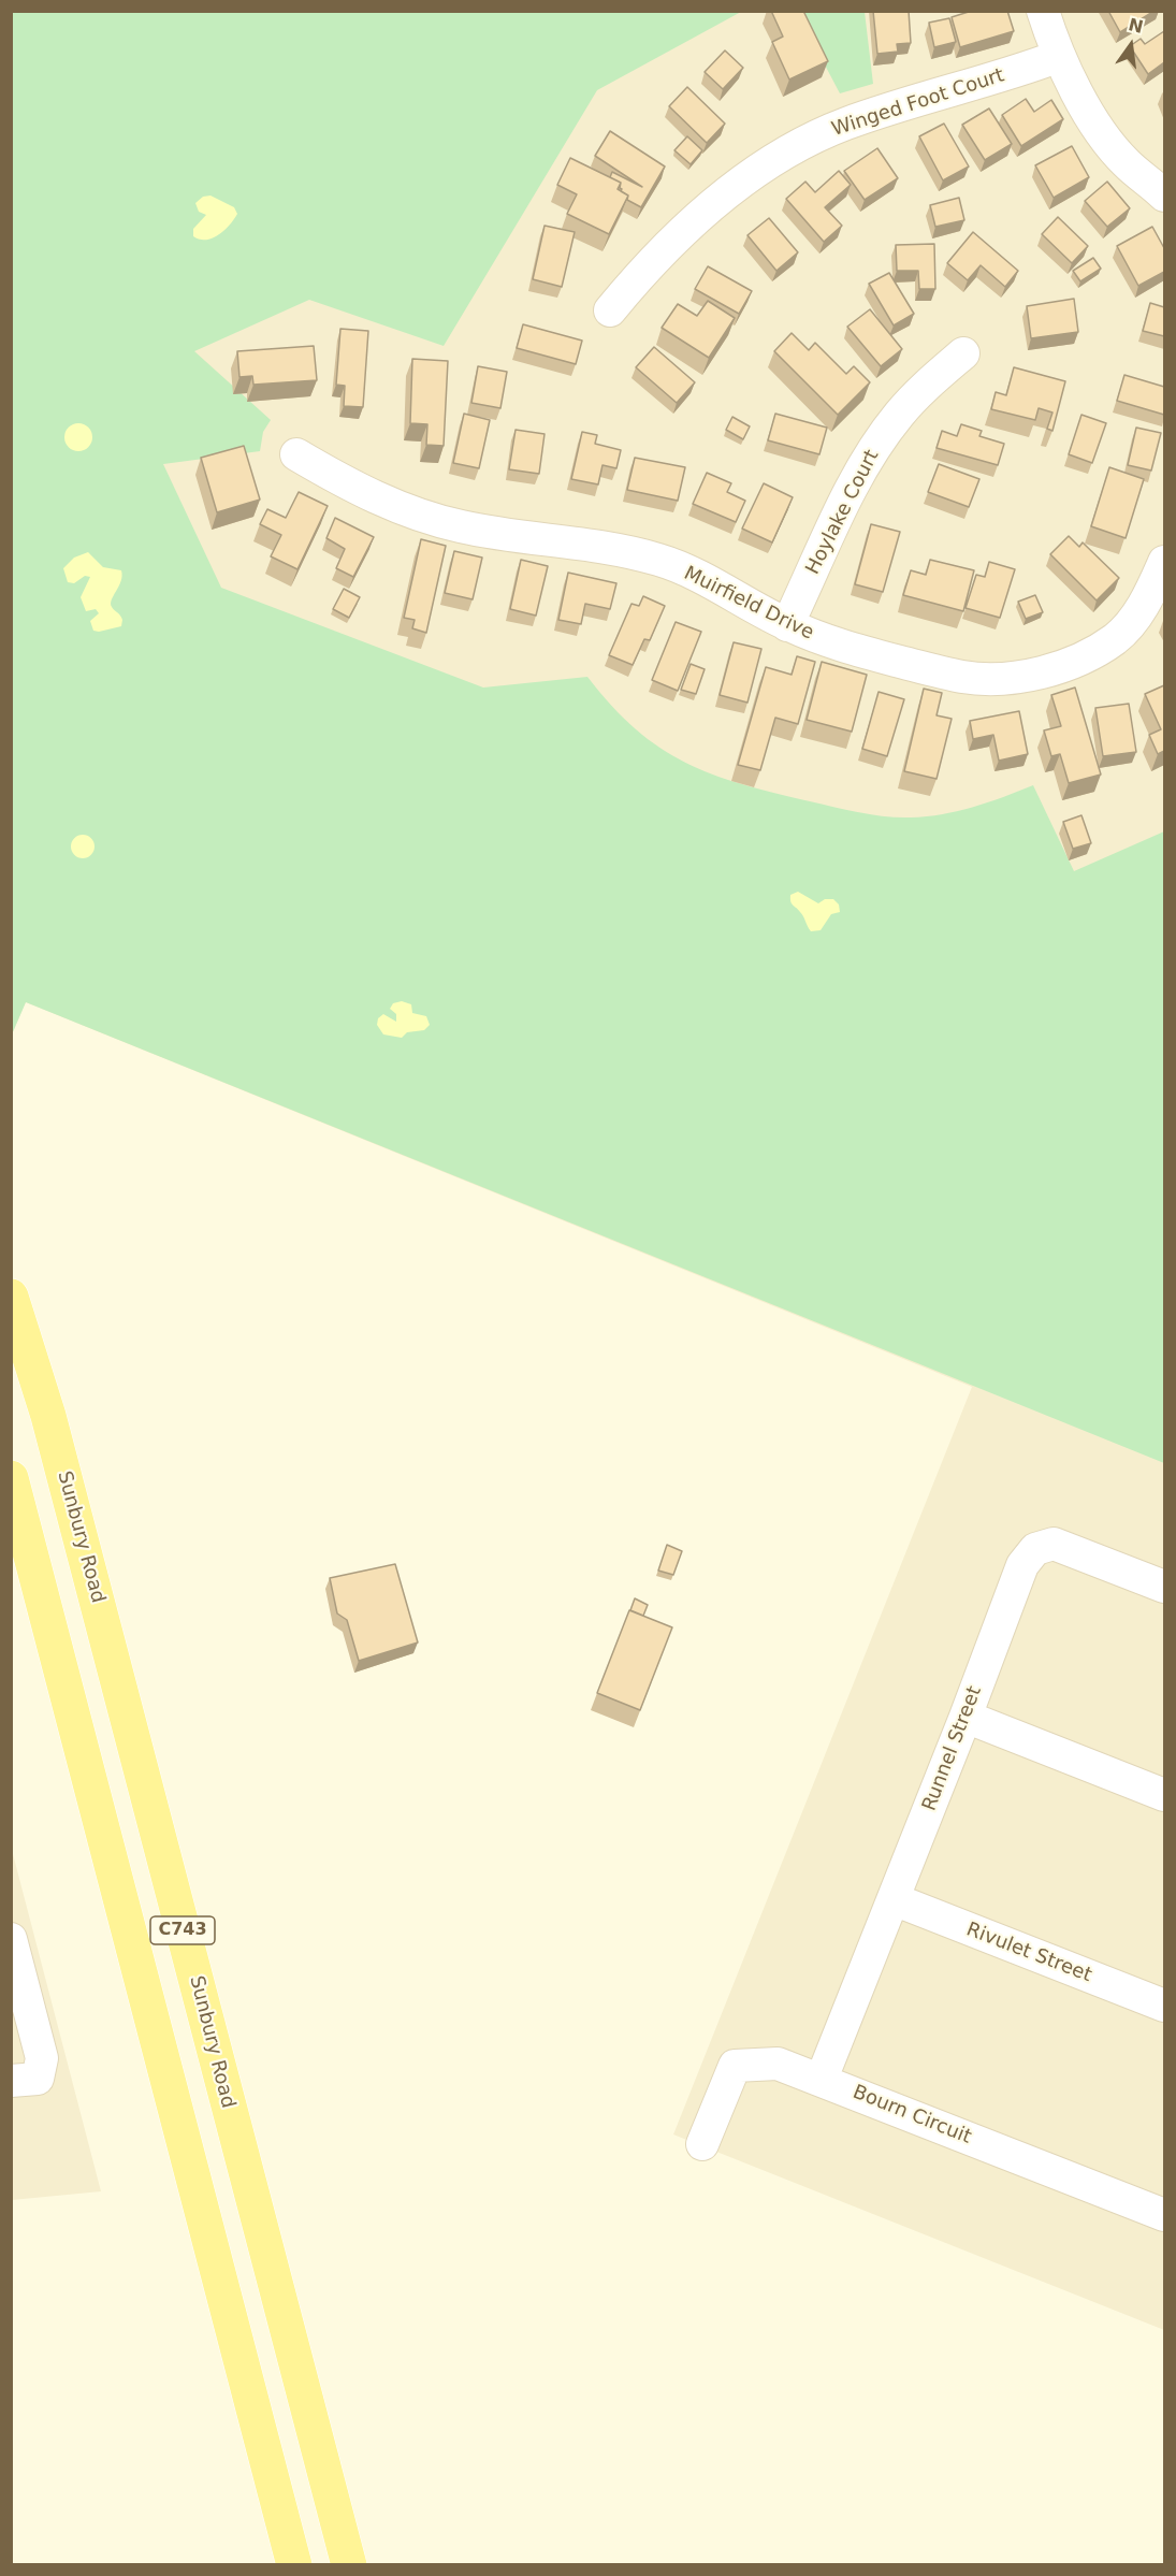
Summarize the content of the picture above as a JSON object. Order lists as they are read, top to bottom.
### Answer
{
  "streets": {
    "main road": ["Sunbury Road", "C743"],
    "street": [
      "Winged Foot Court",
      "Hoylake Court",
      "Muirfield Drive",
      "Runnel Street",
      "Rivulet Street",
      "Bourn Circuit"
    ]
  },
  "crossings": [
    ["Hoylake Court", "Muirfield Drive"],
    ["Runnel Street", "Rivulet Street"],
    ["Runnel Street", "Bourn Circuit"]
  ],
  "north": "top"
}
